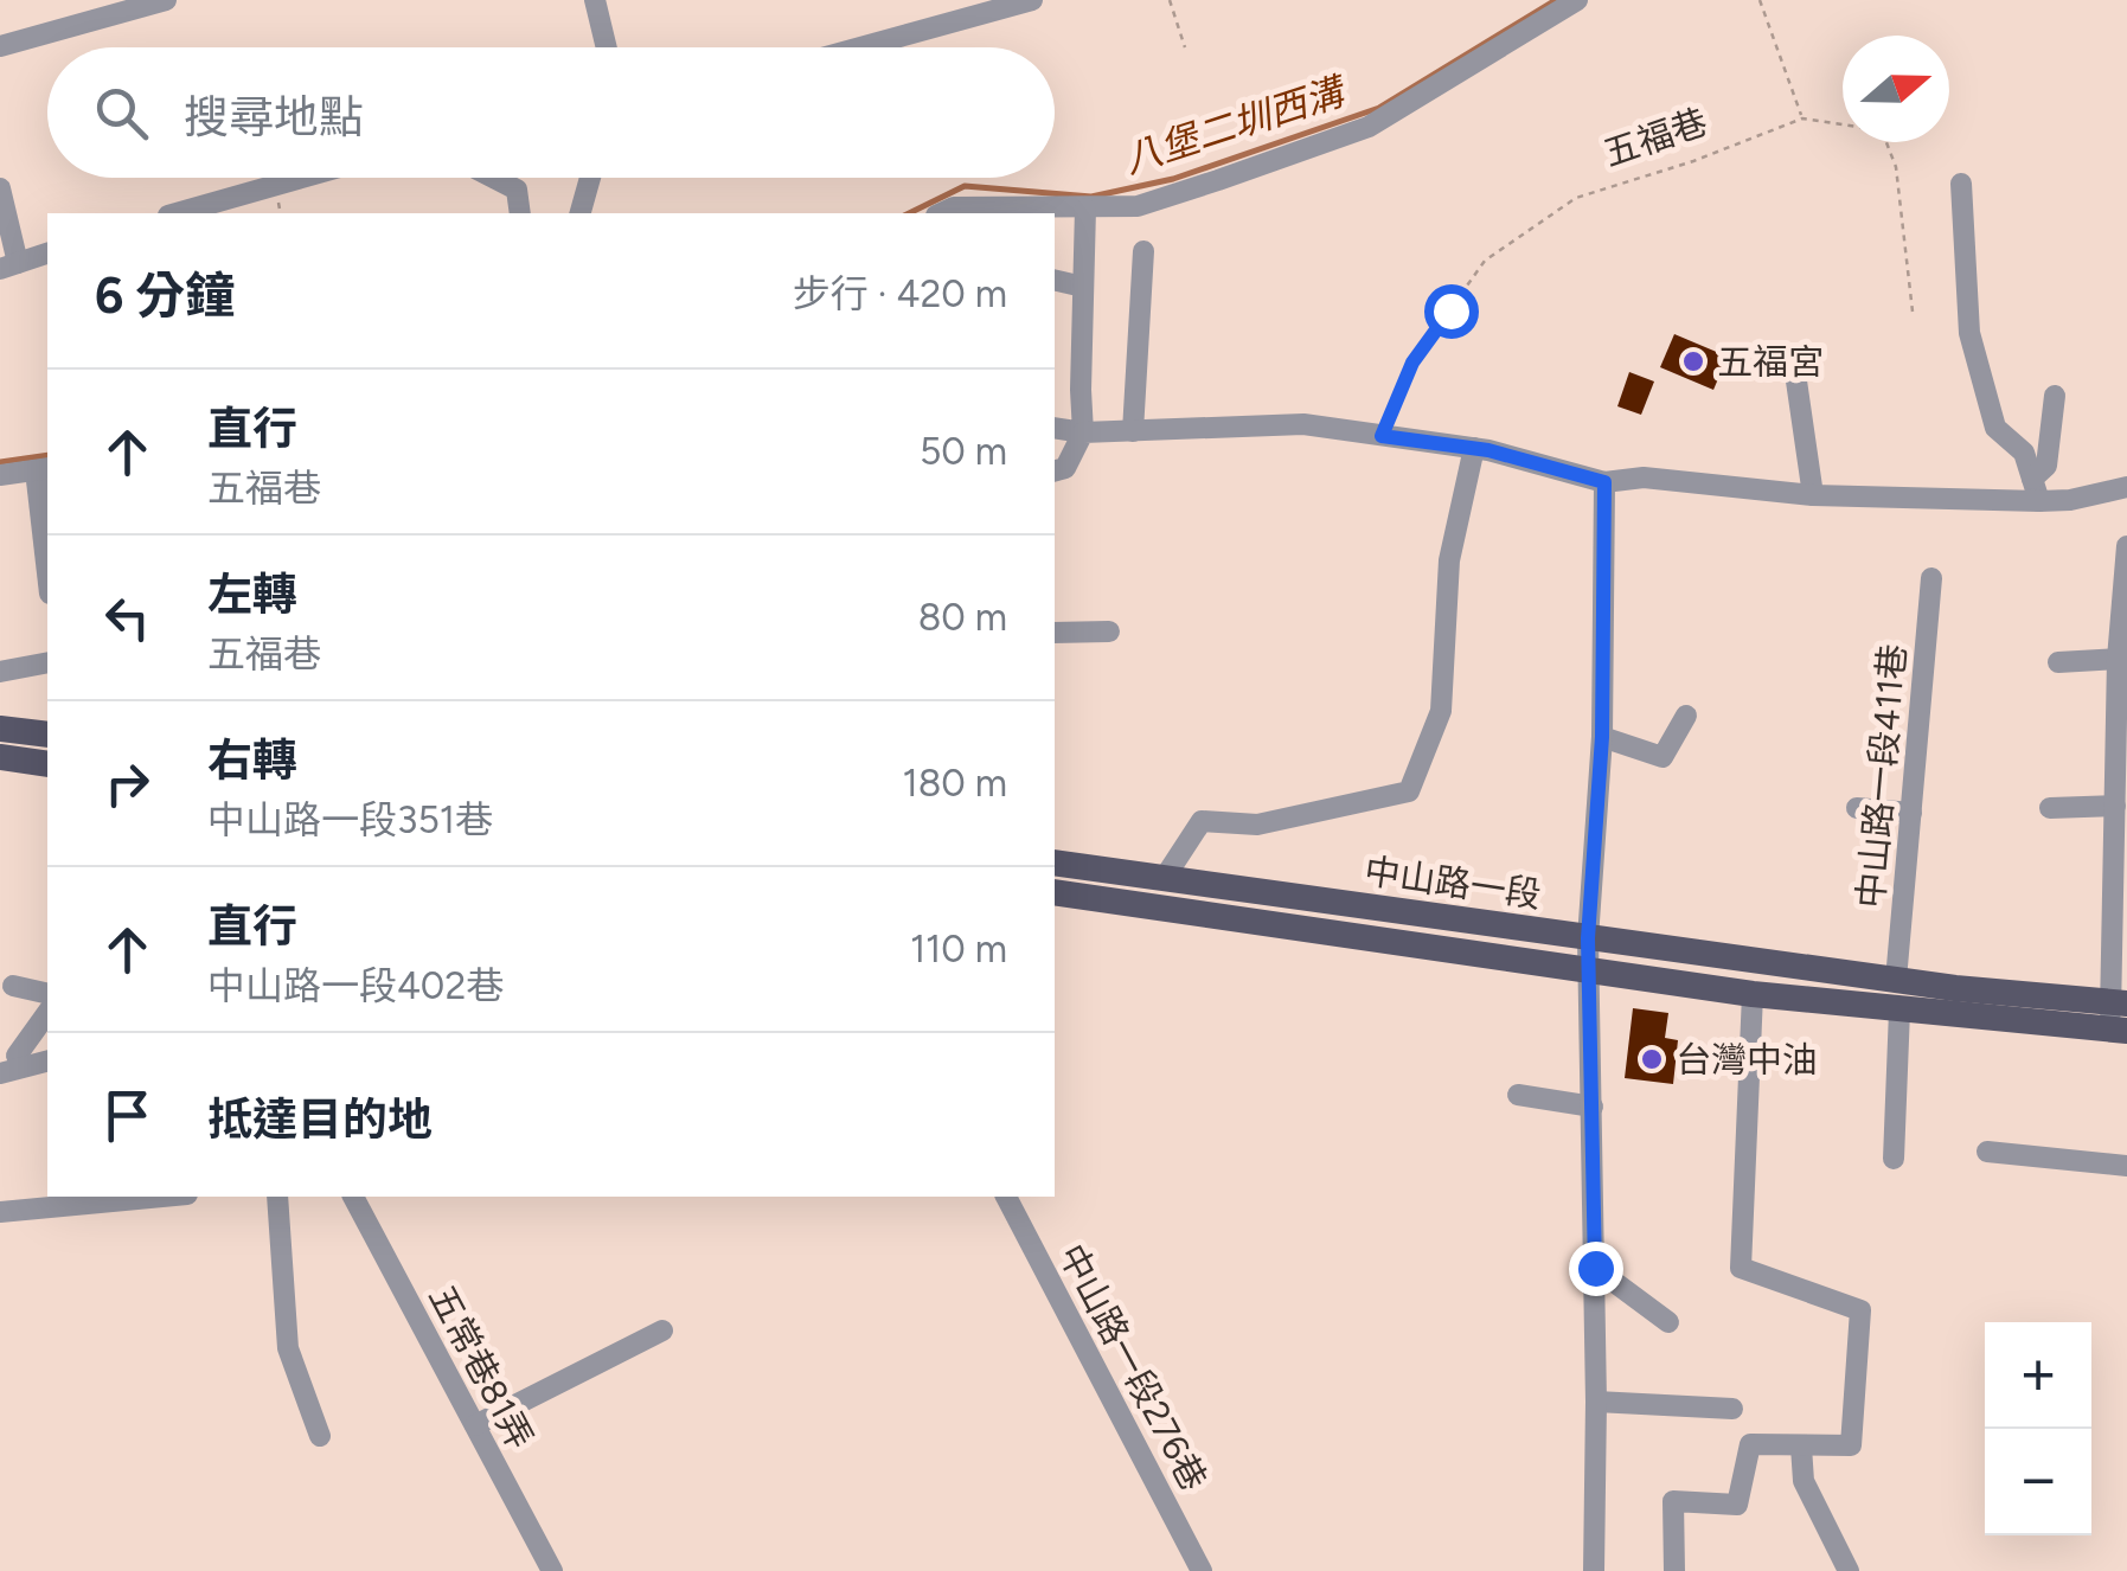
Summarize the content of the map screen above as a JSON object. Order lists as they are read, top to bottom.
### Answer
{
  "streets": {
    "main road": ["中山路一段"],
    "street": ["中山路一段411巷", "五常巷81弄", "中山路一段276巷"],
    "path": ["五福巷"]
  },
  "crossings": [
    ["中山路一段411巷", "中山路一段"]
  ],
  "water": ["八堡二圳西溝"],
  "places": ["五福宮", "台灣中油"],
  "north": "right",
  "page": {
    "search": "搜尋地點",
    "heading": ["6 分鐘", "步行 · 420 m"],
    "list": [
      ["直行", "五福巷", "50 m"],
      ["左轉", "五福巷", "80 m"],
      ["右轉", "中山路一段351巷", "180 m"],
      ["直行", "中山路一段402巷", "110 m"],
      "抵達目的地"
    ],
    "map_buttons": ["+", "−"]
  }
}
